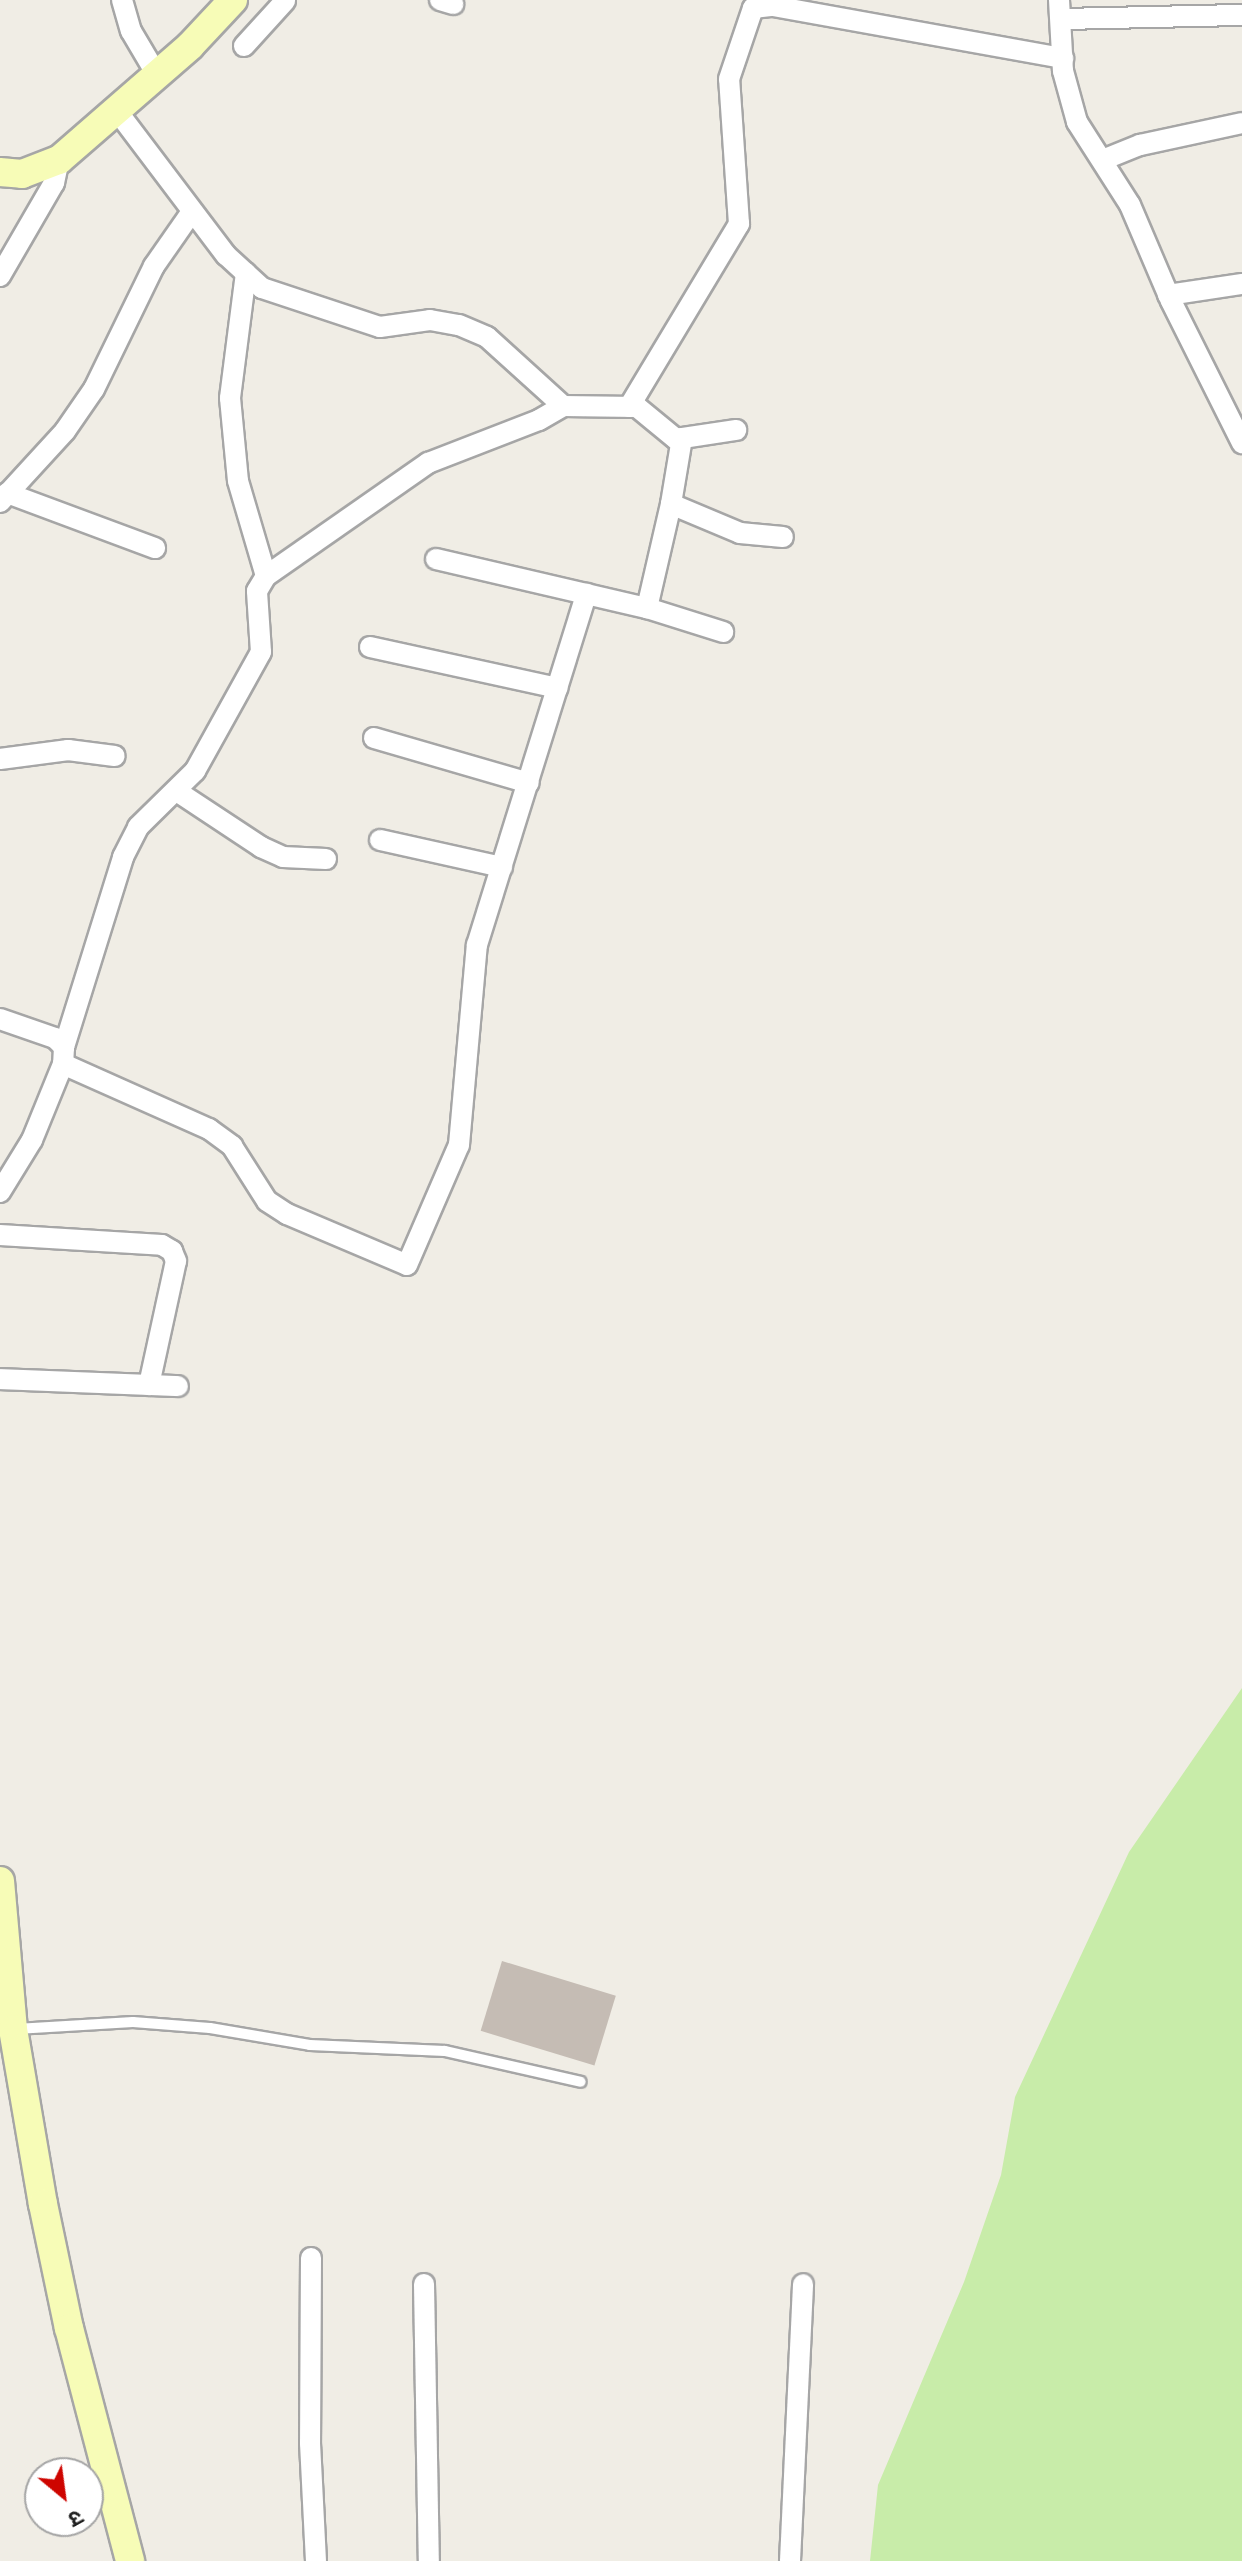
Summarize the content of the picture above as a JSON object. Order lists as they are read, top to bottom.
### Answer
{
  "north": "bottom right"
}
